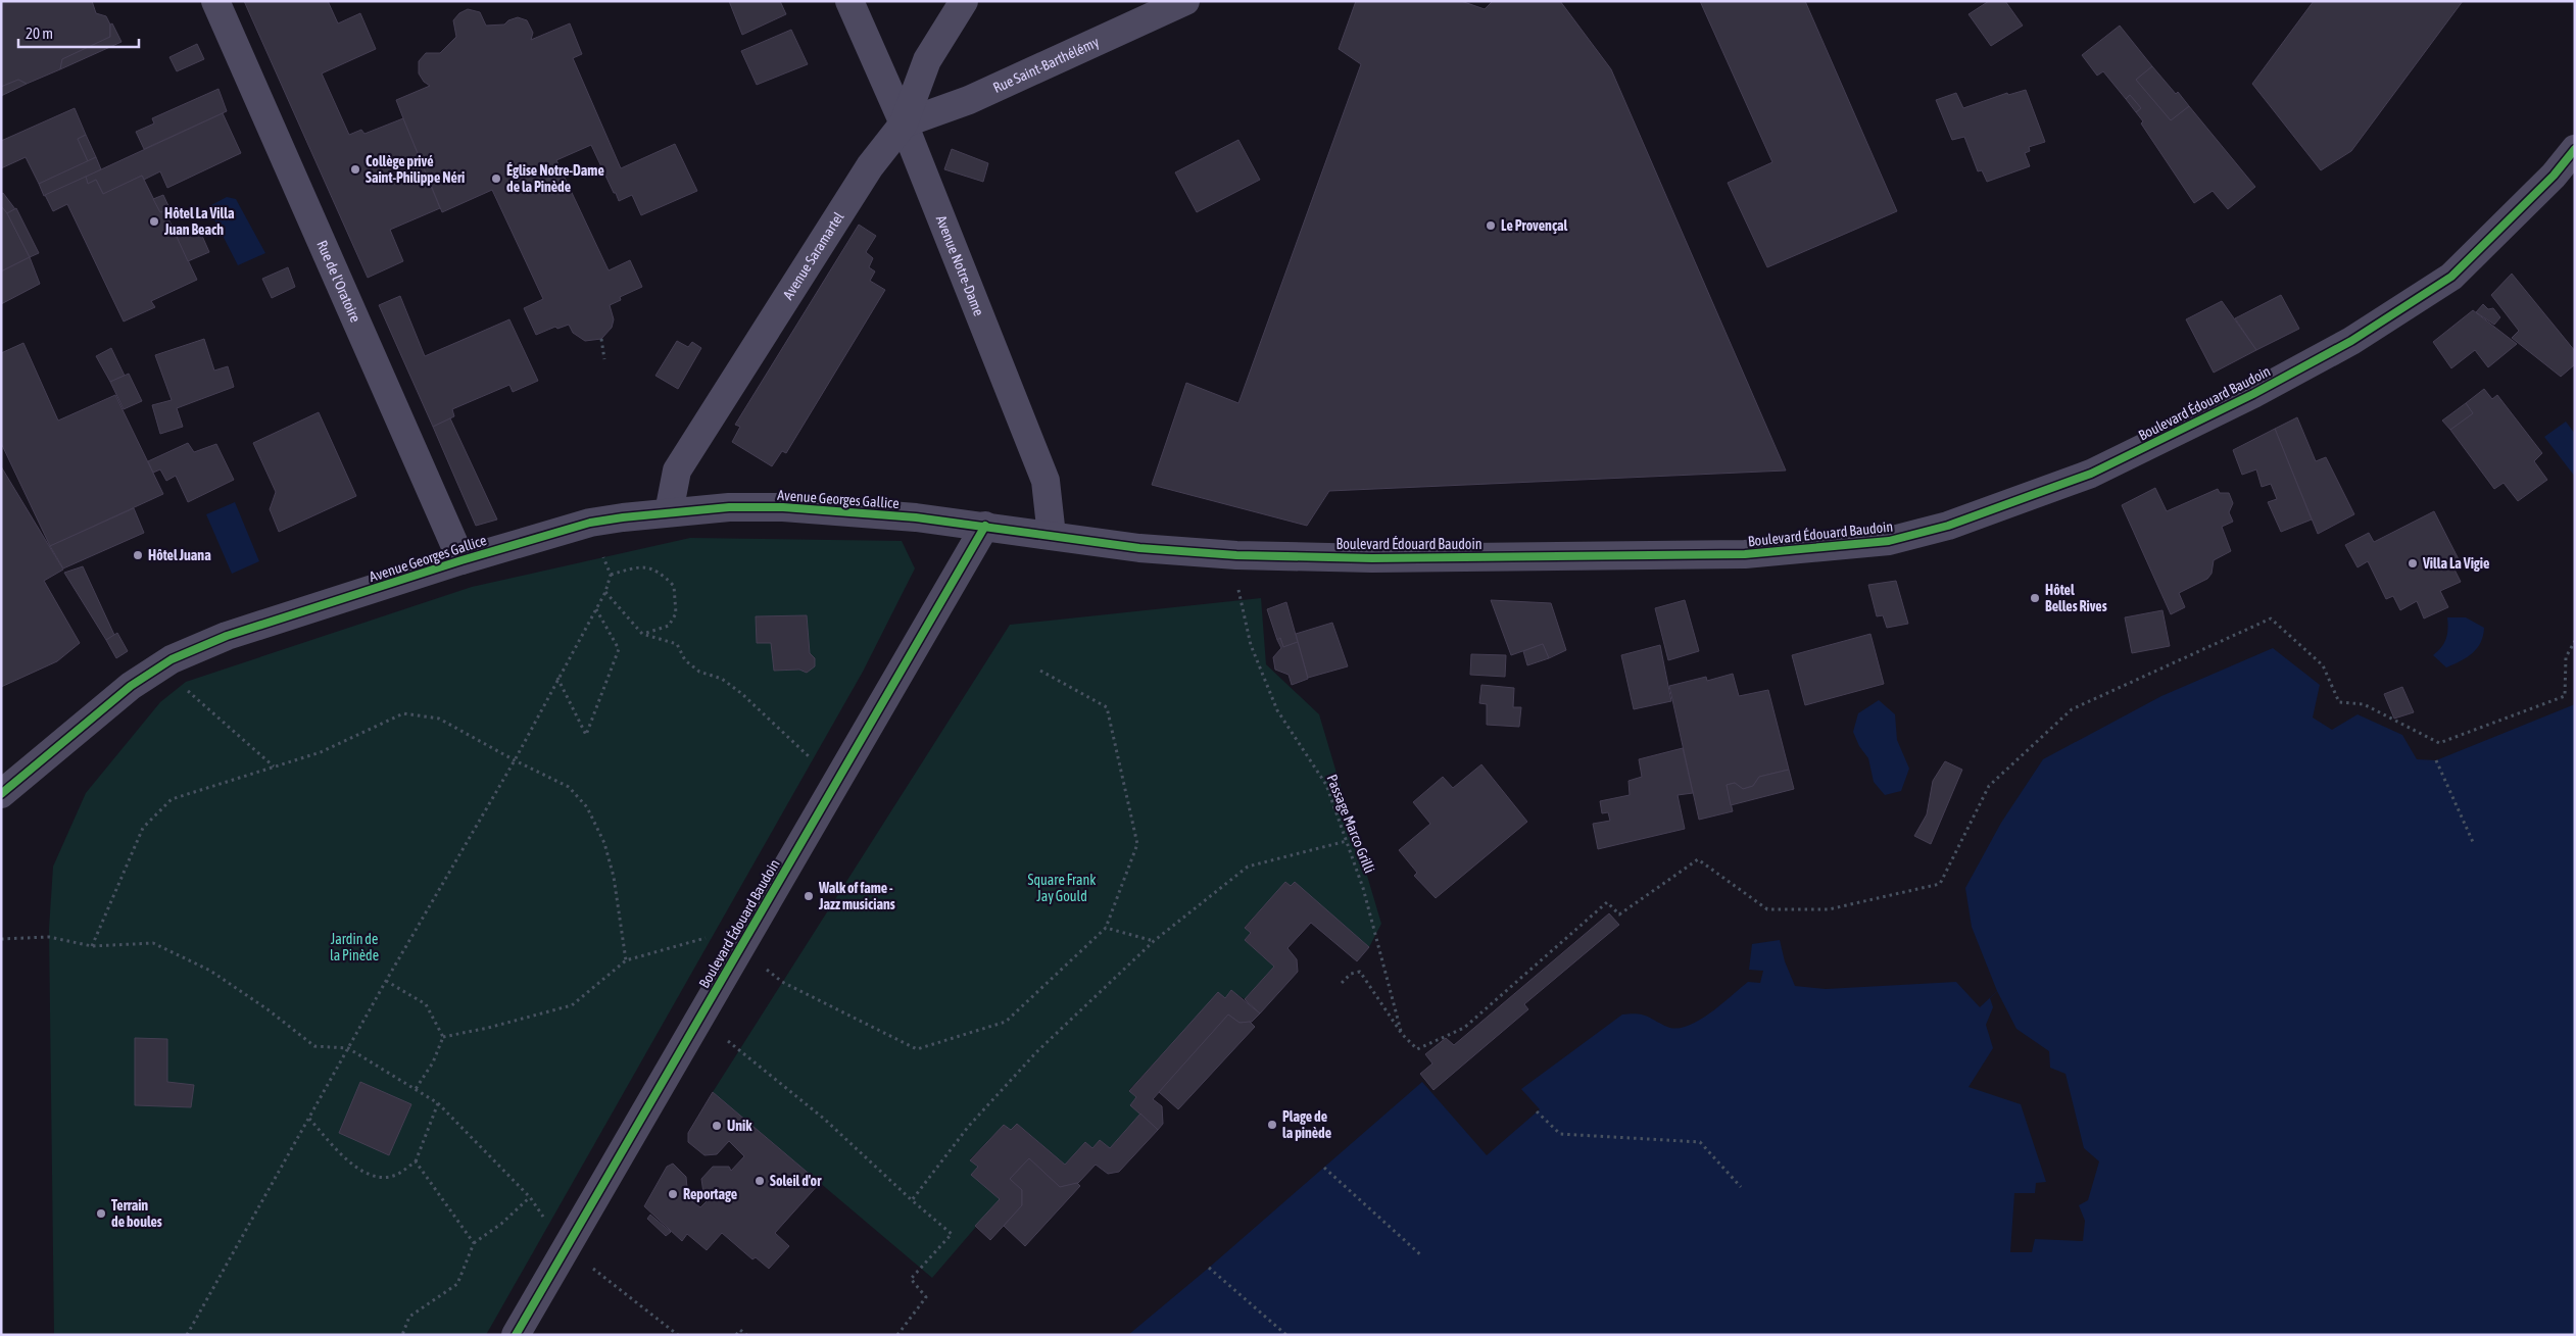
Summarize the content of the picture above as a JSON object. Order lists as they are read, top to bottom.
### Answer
{
  "streets": {
    "street": [
      "Rue Saint-Barthélémy",
      "Avenue Saramartel",
      "Avenue Notre-Dame",
      "Rue de l'Oratoire",
      "Boulevard Édouard Baudoin",
      "Avenue Georges Gallice"
    ],
    "path": ["Passage Marco Grilli"]
  },
  "crossings": [
    ["Rue Saint-Barthélémy", "Avenue Saramartel"],
    ["Rue Saint-Barthélémy", "Avenue Notre-Dame"],
    ["Avenue Saramartel", "Avenue Notre-Dame"],
    ["Avenue Saramartel", "Avenue Georges Gallice"],
    ["Avenue Notre-Dame", "Boulevard Édouard Baudoin"],
    ["Rue de l'Oratoire", "Avenue Georges Gallice"],
    ["Boulevard Édouard Baudoin", "Avenue Georges Gallice"]
  ],
  "parks": ["Square Frank Jay Gould", "Jardin de la Pinède"],
  "places": [
    "Collège privé Saint-Philippe Néri",
    "Église Notre-Dame de la Pinède",
    "Hôtel La Villa Juan Beach",
    "Le Provençal",
    "Hôtel Juana",
    "Villa La Vigie",
    "Hôtel Belles Rives",
    "Walk of fame - Jazz musicians",
    "Plage de la pinède",
    "Unik",
    "Soleil d'or",
    "Reportage",
    "Terrain de boules"
  ],
  "scale_bar": "20 m"
}
